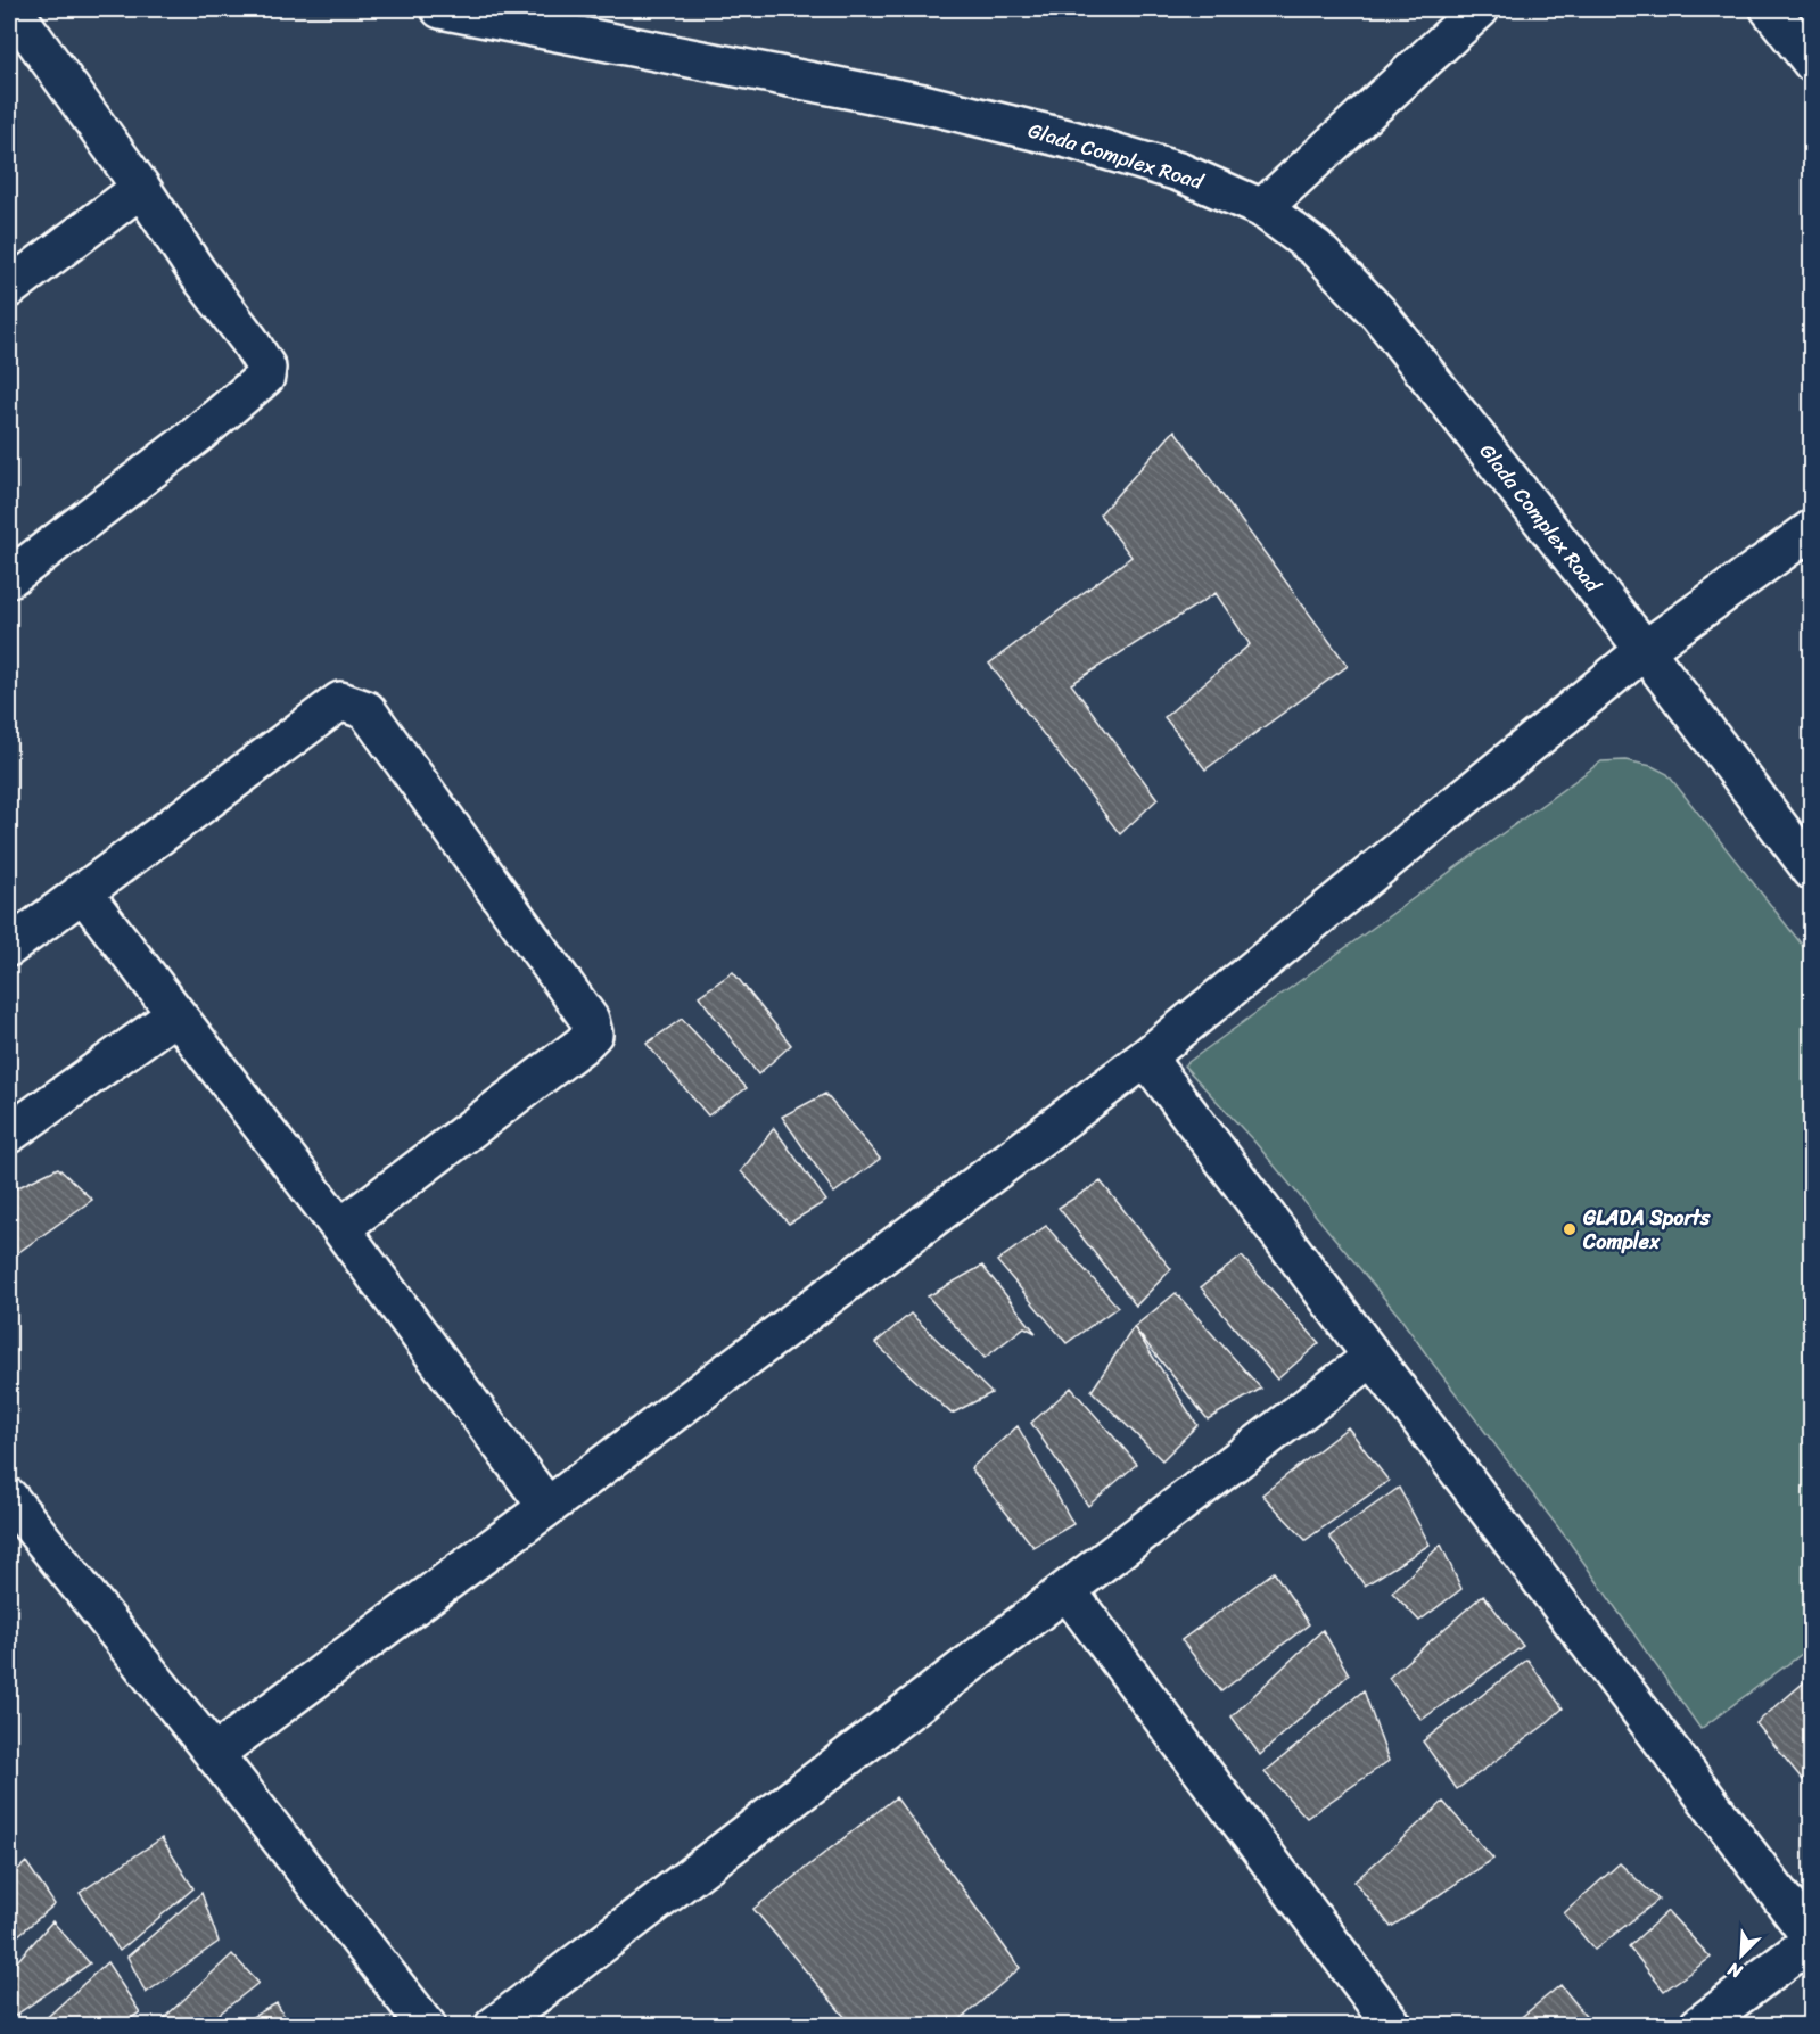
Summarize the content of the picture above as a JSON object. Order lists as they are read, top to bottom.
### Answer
{
  "streets": {
    "street": ["Glada Complex Road"]
  },
  "places": ["GLADA Sports Complex"],
  "north": "bottom left"
}
